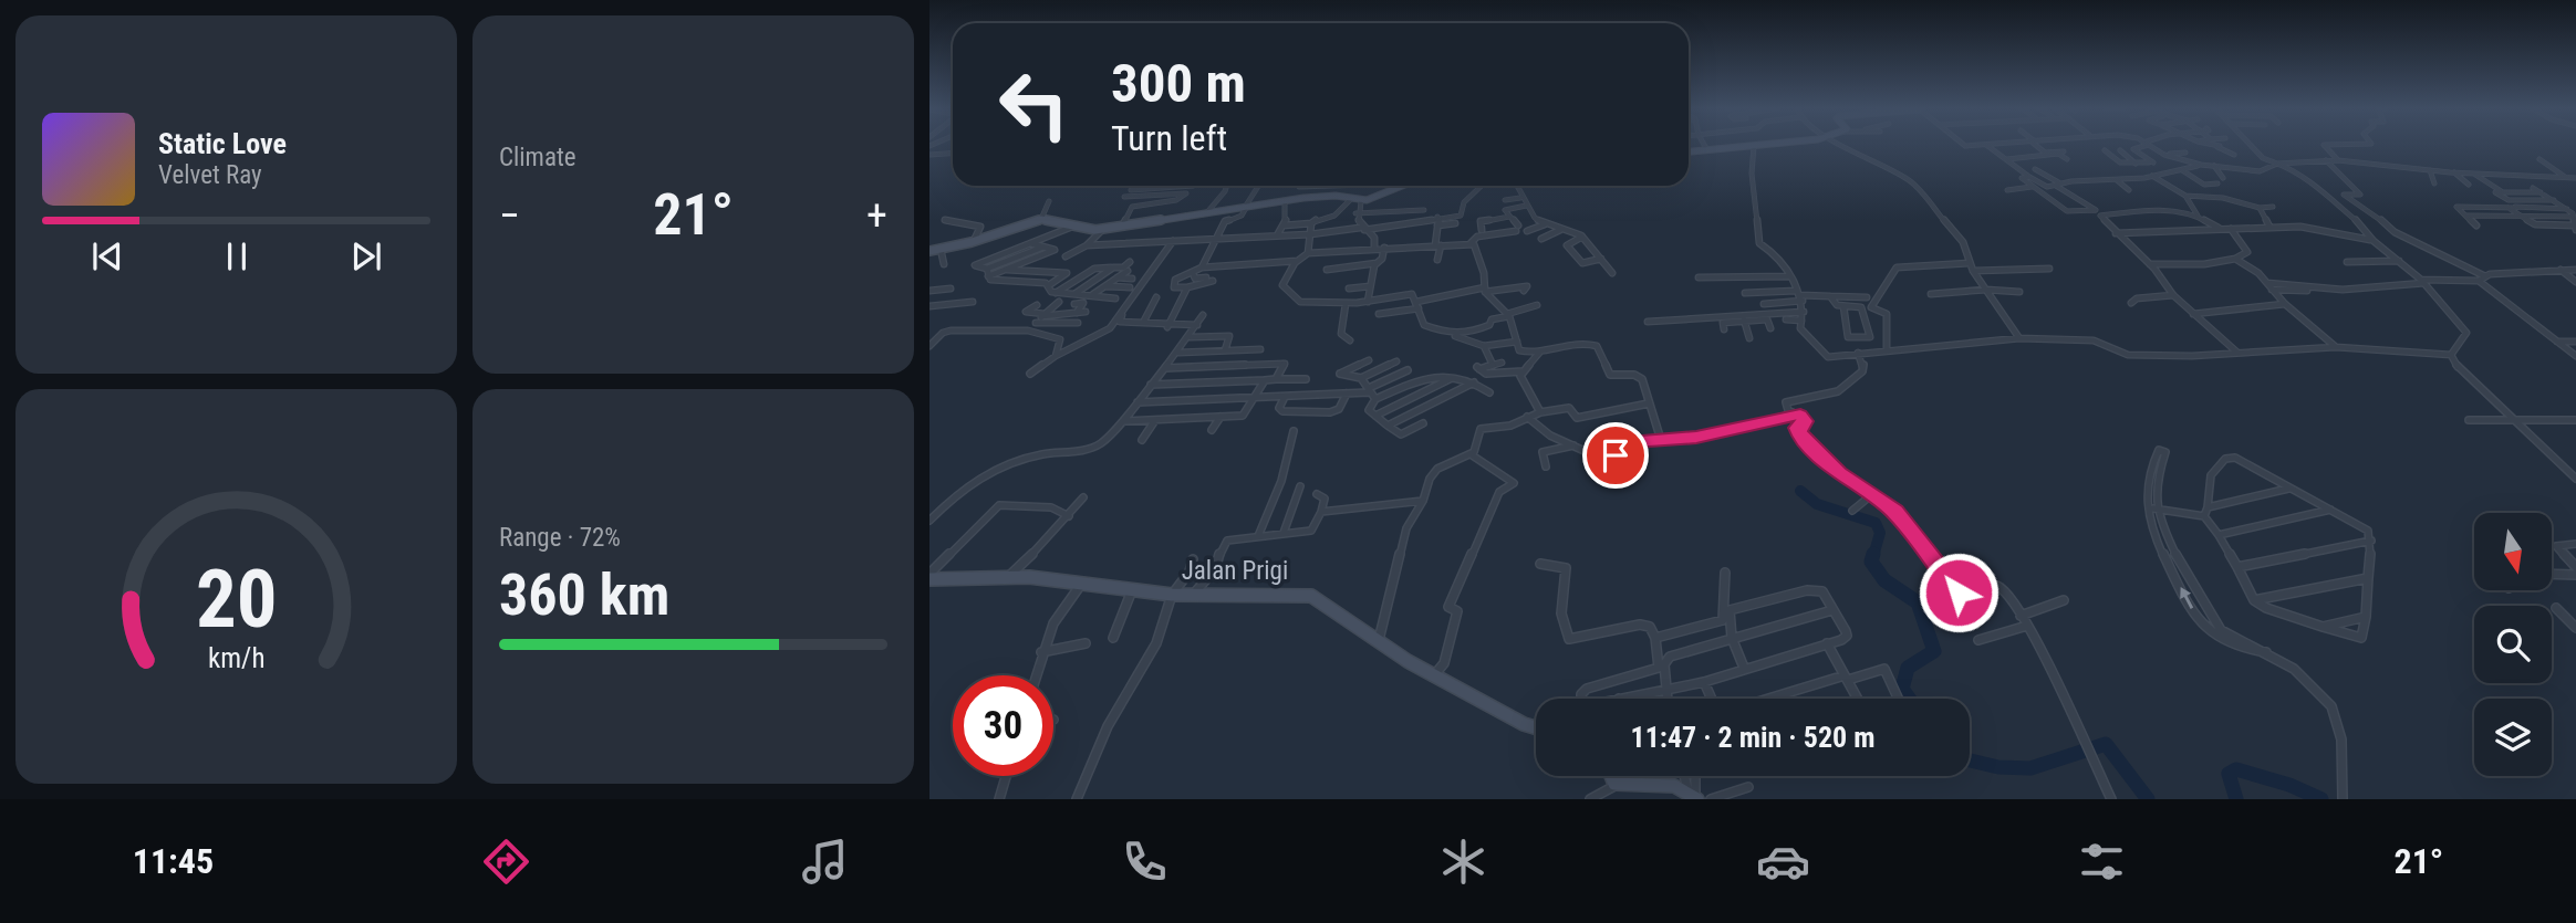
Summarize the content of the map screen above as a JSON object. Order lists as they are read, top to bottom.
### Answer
{
  "streets": {
    "street": ["Jalan Prigi"]
  },
  "north": "bottom",
  "page": {
    "tile": [
      "Climate",
      ["Range · 72%", "360 km"]
    ],
    "turn": ["300 m", "Turn left"],
    "song": ["Static Love", "Velvet Ray"],
    "heat": ["−", "21°", "+"],
    "limit": "30",
    "trip": "11:47 · 2 min · 520 m",
    "tabs": ["11:45", "21°"],
    "gauge": ["20", "km/h"]
  }
}
